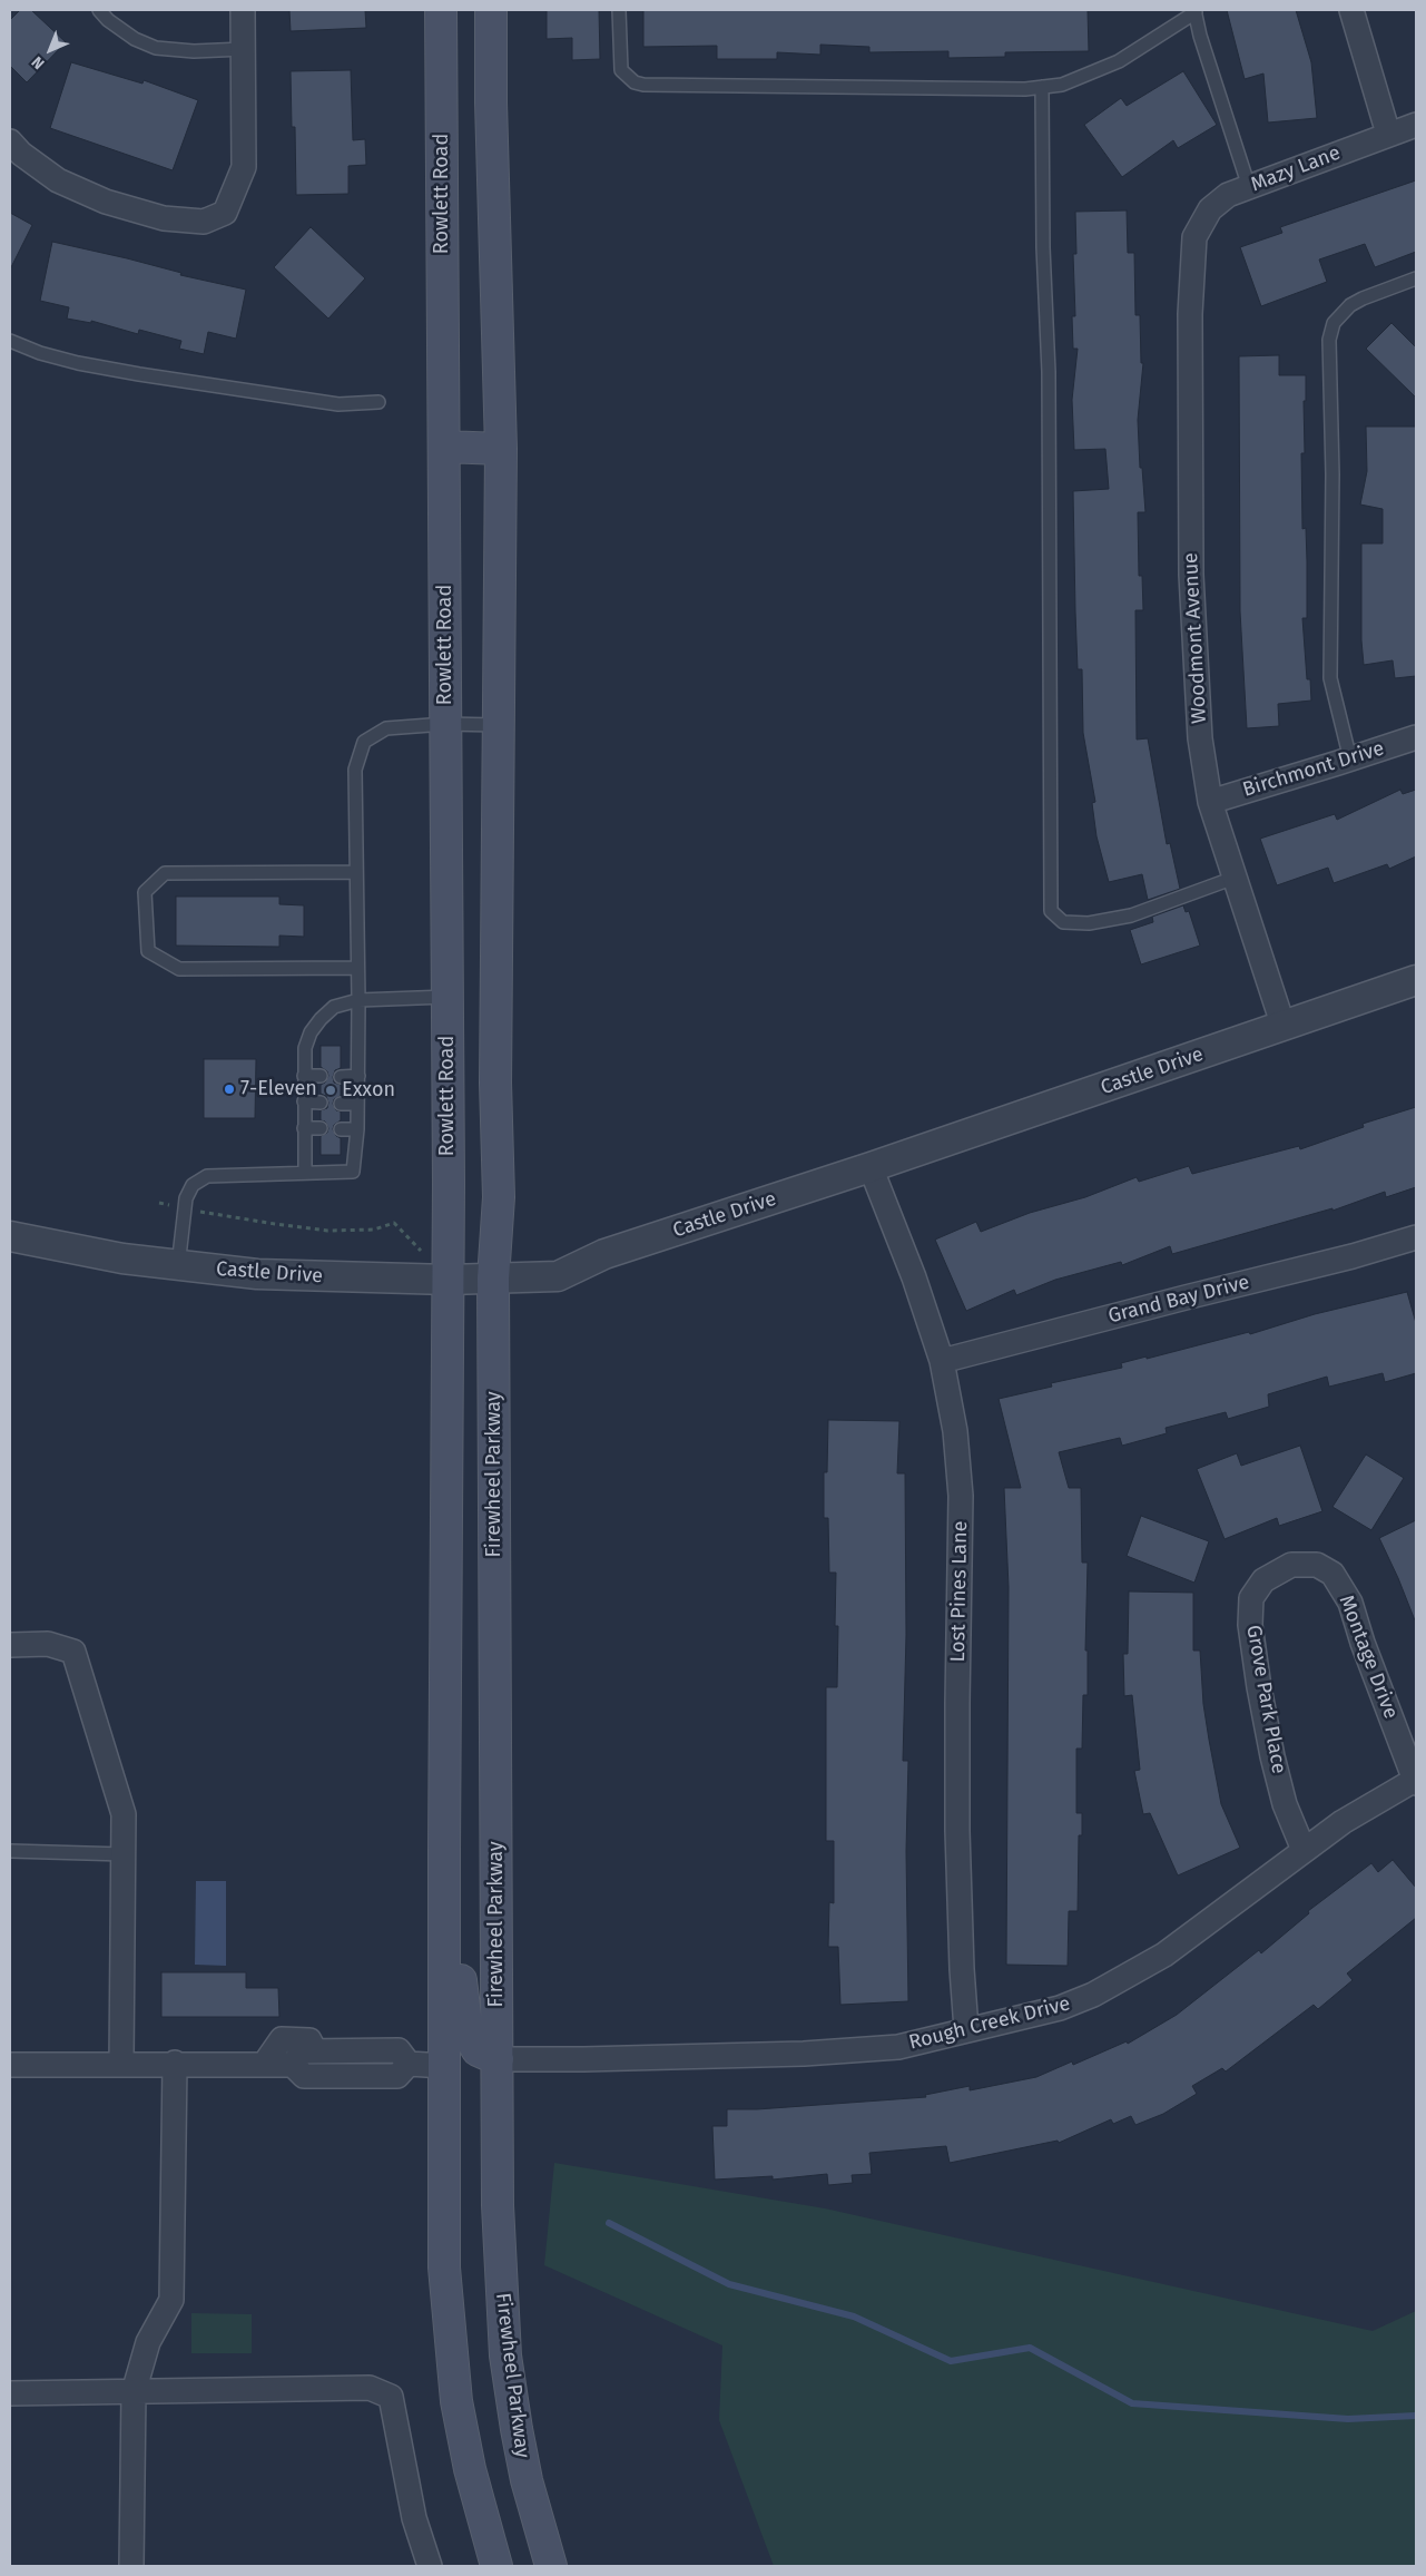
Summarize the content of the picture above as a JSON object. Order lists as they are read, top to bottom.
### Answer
{
  "streets": {
    "main road": ["Rowlett Road", "Firewheel Parkway"],
    "street": [
      "Mazy Lane",
      "Woodmont Avenue",
      "Birchmont Drive",
      "Castle Drive",
      "Grand Bay Drive",
      "Lost Pines Lane",
      "Montage Drive",
      "Grove Park Place",
      "Rough Creek Drive"
    ]
  },
  "crossings": [
    ["Mazy Lane", "Woodmont Avenue"],
    ["Rowlett Road", "Castle Drive"],
    ["Woodmont Avenue", "Birchmont Drive"],
    ["Woodmont Avenue", "Castle Drive"],
    ["Castle Drive", "Firewheel Parkway"],
    ["Castle Drive", "Lost Pines Lane"],
    ["Grand Bay Drive", "Lost Pines Lane"],
    ["Firewheel Parkway", "Rough Creek Drive"],
    ["Lost Pines Lane", "Rough Creek Drive"],
    ["Montage Drive", "Grove Park Place"],
    ["Montage Drive", "Rough Creek Drive"],
    ["Grove Park Place", "Rough Creek Drive"]
  ],
  "places": ["7-Eleven", "Exxon"],
  "north": "bottom left"
}
